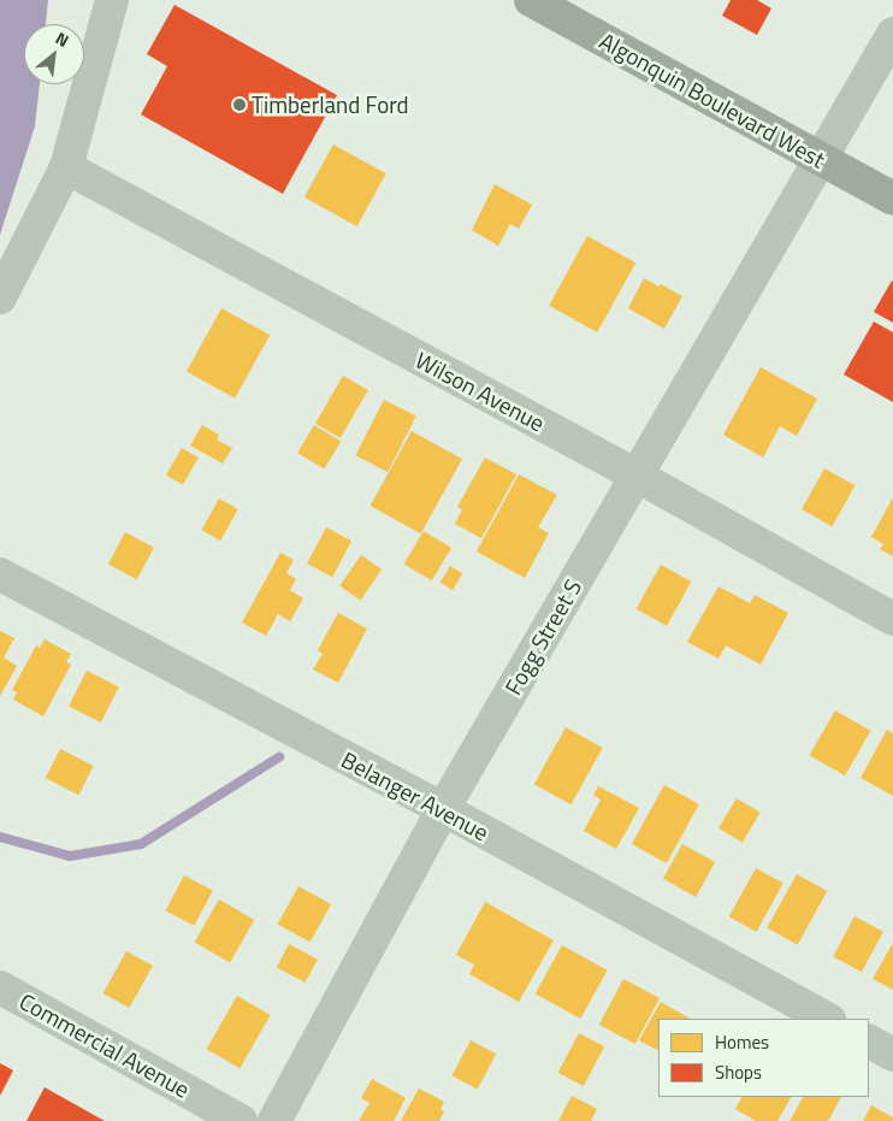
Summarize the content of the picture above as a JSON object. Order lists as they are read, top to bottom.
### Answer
{
  "streets": {
    "main road": ["Algonquin Boulevard West"],
    "street": [
      "Wilson Avenue",
      "Fogg Street S",
      "Belanger Avenue",
      "Commercial Avenue"
    ]
  },
  "crossings": [
    ["Algonquin Boulevard West", "Fogg Street S"],
    ["Wilson Avenue", "Fogg Street S"],
    ["Fogg Street S", "Belanger Avenue"]
  ],
  "places": ["Timberland Ford"],
  "legend": ["Homes", "Shops"],
  "north": "top right"
}
